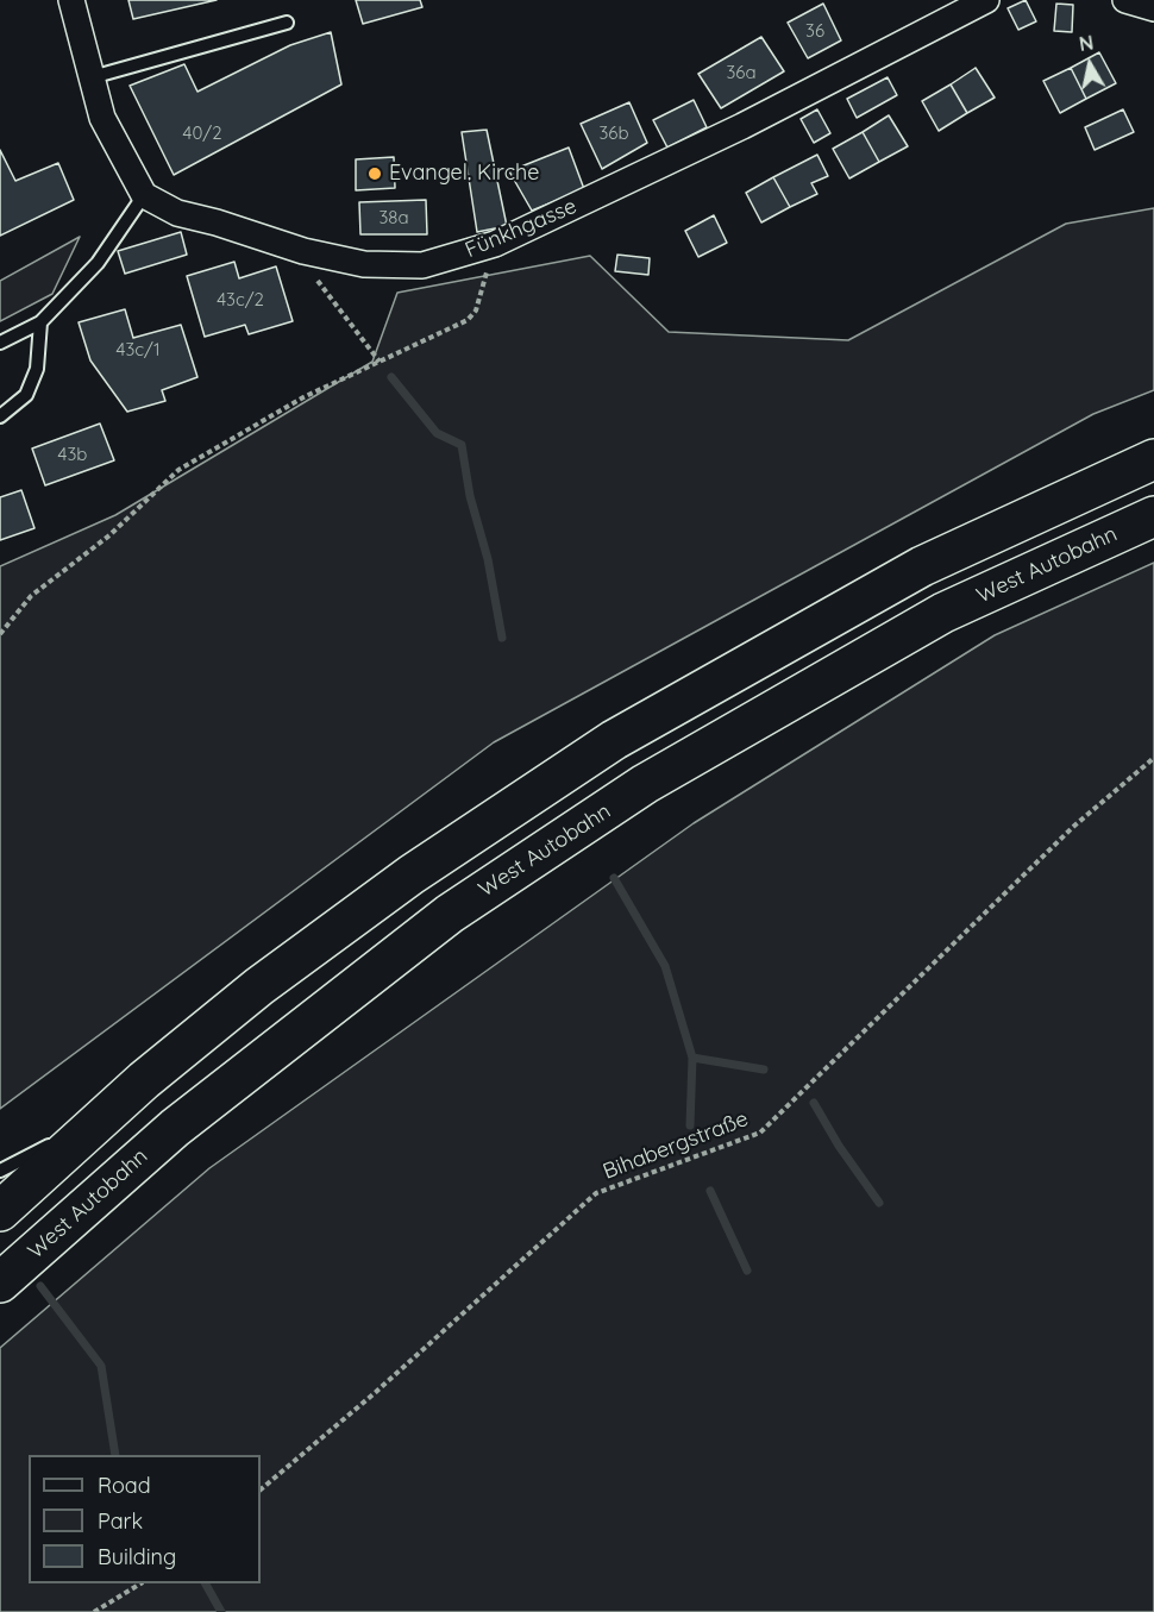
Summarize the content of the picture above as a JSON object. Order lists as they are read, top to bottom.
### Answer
{
  "streets": {
    "highway": ["West Autobahn"],
    "street": ["Fünkhgasse"],
    "path": ["Bihabergstraße"]
  },
  "places": ["Evangel. Kirche"],
  "house_numbers": [
    "36",
    "36a",
    "40/2",
    "36b",
    "38a",
    "43c/2",
    "43c/1",
    "43b"
  ],
  "legend": ["Road", "Park", "Building"],
  "north": "top"
}
